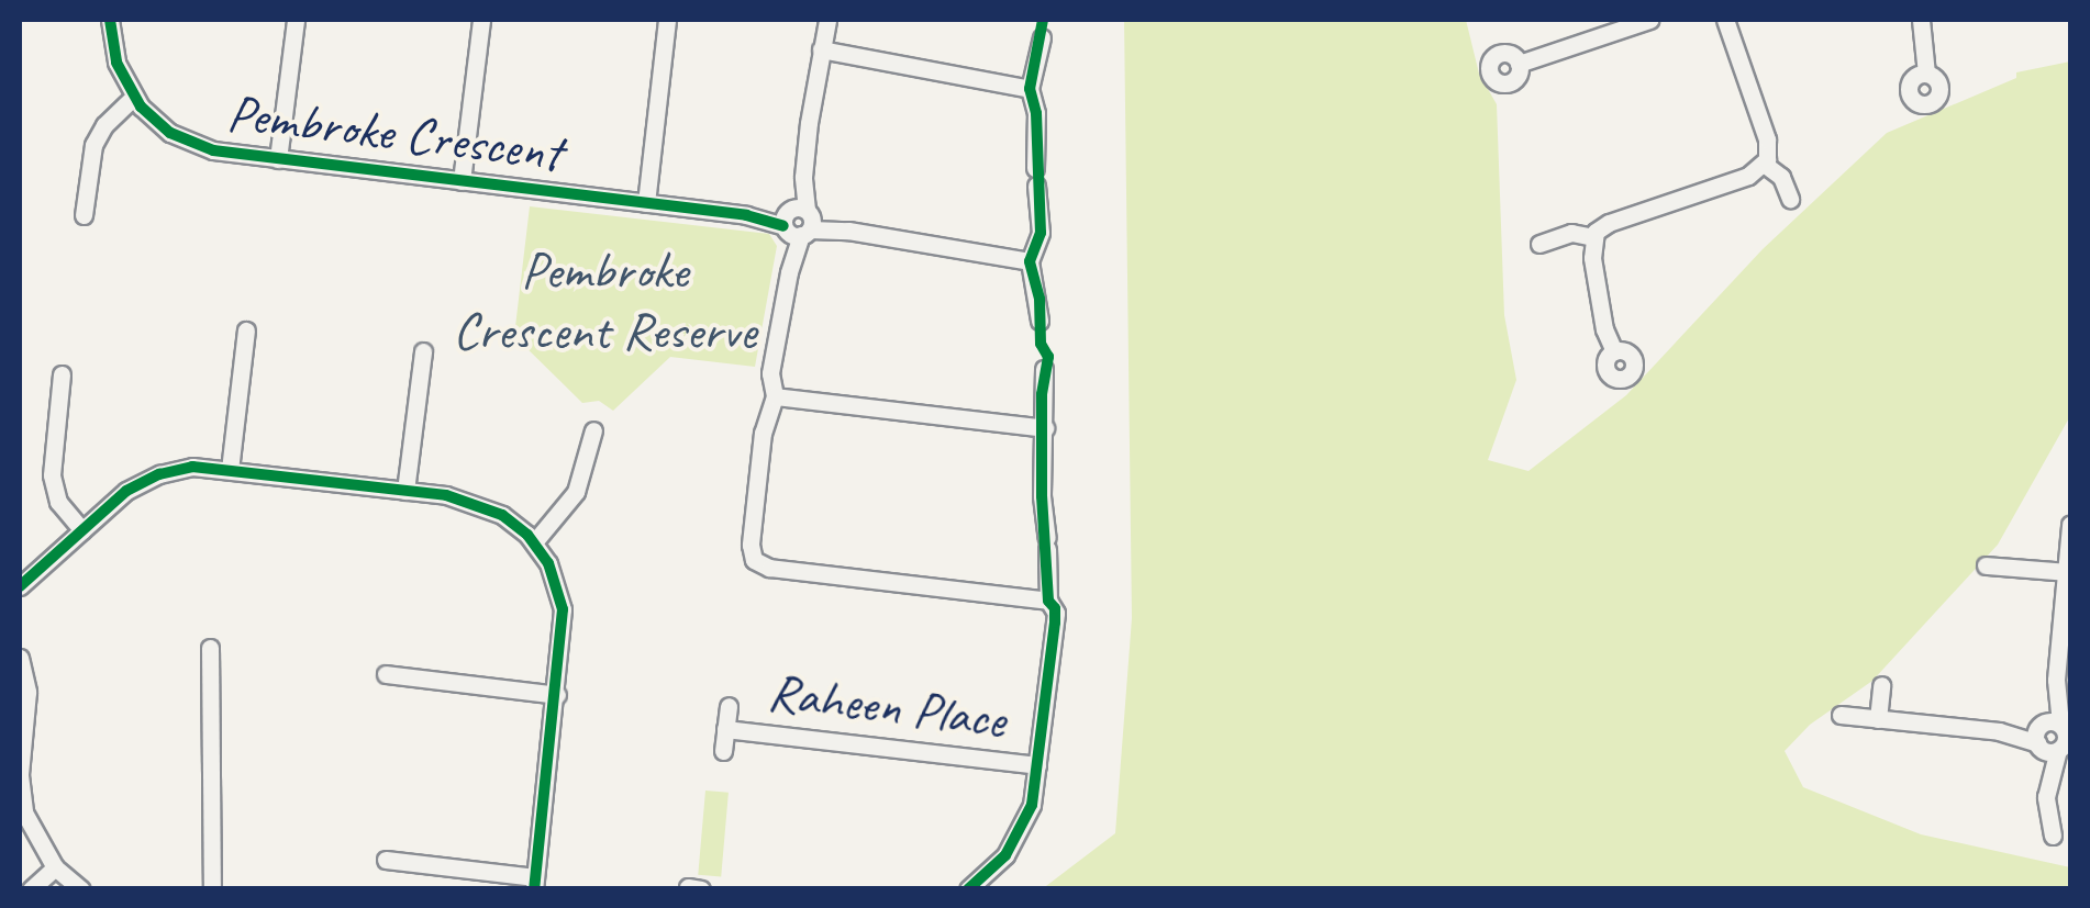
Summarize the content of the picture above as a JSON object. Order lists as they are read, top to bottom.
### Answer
{
  "streets": {
    "street": ["Pembroke Crescent", "Raheen Place"]
  },
  "parks": ["Pembroke Crescent Reserve"]
}
